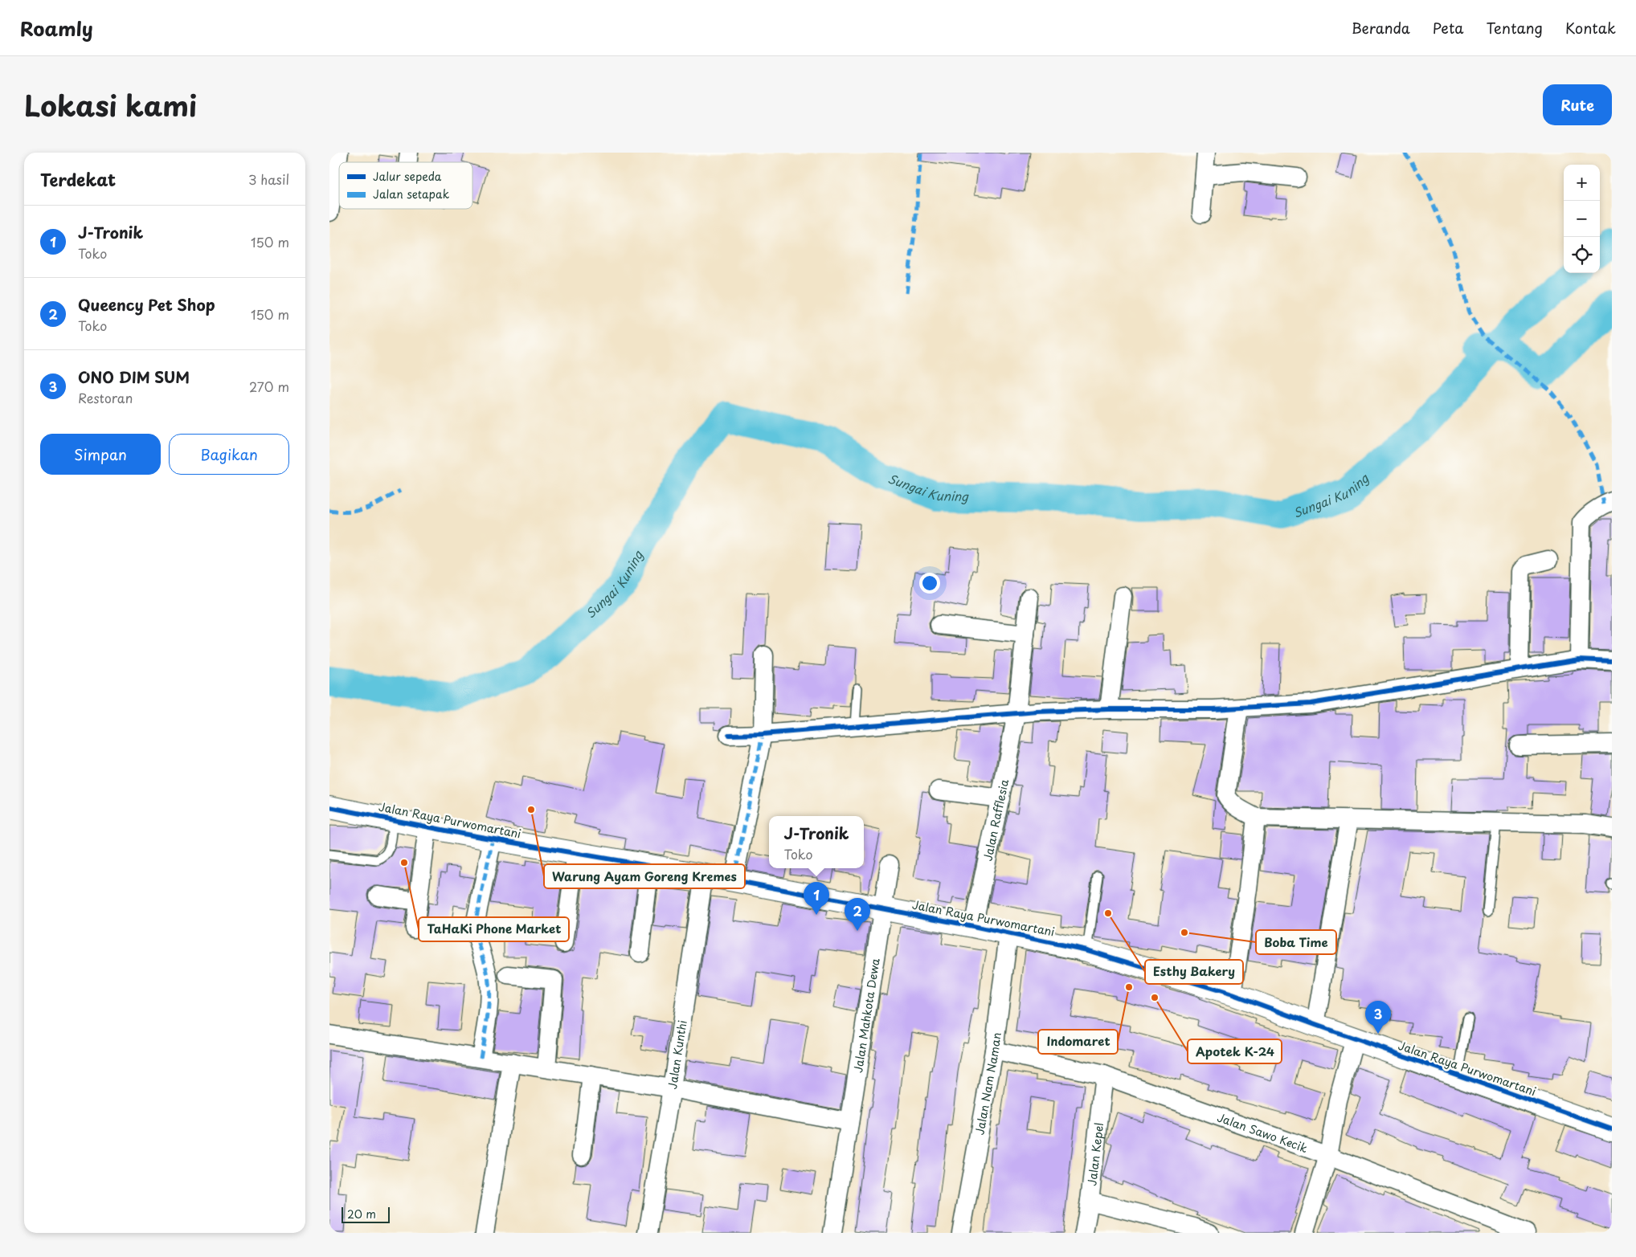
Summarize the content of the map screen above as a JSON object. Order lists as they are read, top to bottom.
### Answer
{
  "streets": {
    "street": [
      "Jalan Raya Purwomartani",
      "Jalan Rafflesia",
      "Jalan Mahkota Dewa",
      "Jalan Kunthi",
      "Jalan Nam Naman",
      "Jalan Sawo Kecik",
      "Jalan Kepel"
    ]
  },
  "crossings": [
    ["Jalan Raya Purwomartani", "Jalan Rafflesia"],
    ["Jalan Raya Purwomartani", "Jalan Mahkota Dewa"],
    ["Jalan Raya Purwomartani", "Jalan Kunthi"],
    ["Jalan Raya Purwomartani", "Jalan Nam Naman"],
    ["Jalan Nam Naman", "Jalan Sawo Kecik"],
    ["Jalan Sawo Kecik", "Jalan Kepel"]
  ],
  "water": ["Sungai Kuning"],
  "places": [
    "Warung Ayam Goreng Kremes",
    "TaHaKi Phone Market",
    "Esthy Bakery",
    "Boba Time",
    "Indomaret",
    "Apotek K-24"
  ],
  "legend": ["Jalur sepeda", "Jalan setapak"],
  "scale_bar": "20 m",
  "page": {
    "header": "Roamly",
    "nav": [
      "Beranda",
      "Peta",
      "Tentang",
      "Kontak"
    ],
    "title": "Lokasi kami",
    "buttons": [
      "Rute",
      ["Simpan", "Bagikan"]
    ],
    "heading": ["Terdekat", "3 hasil"],
    "map_buttons": ["+", "−"],
    "list": [
      {
        "mark": "1",
        "name": "J-Tronik",
        "note": "Toko",
        "value": "150 m"
      },
      {
        "mark": "2",
        "name": "Queency Pet Shop",
        "note": "Toko",
        "value": "150 m"
      },
      {
        "mark": "3",
        "name": "ONO DIM SUM",
        "note": "Restoran",
        "value": "270 m"
      }
    ],
    "popup": ["J-Tronik", "Toko"],
    "pins": ["1", "2", "3"],
    "scale": "20 m"
  }
}
